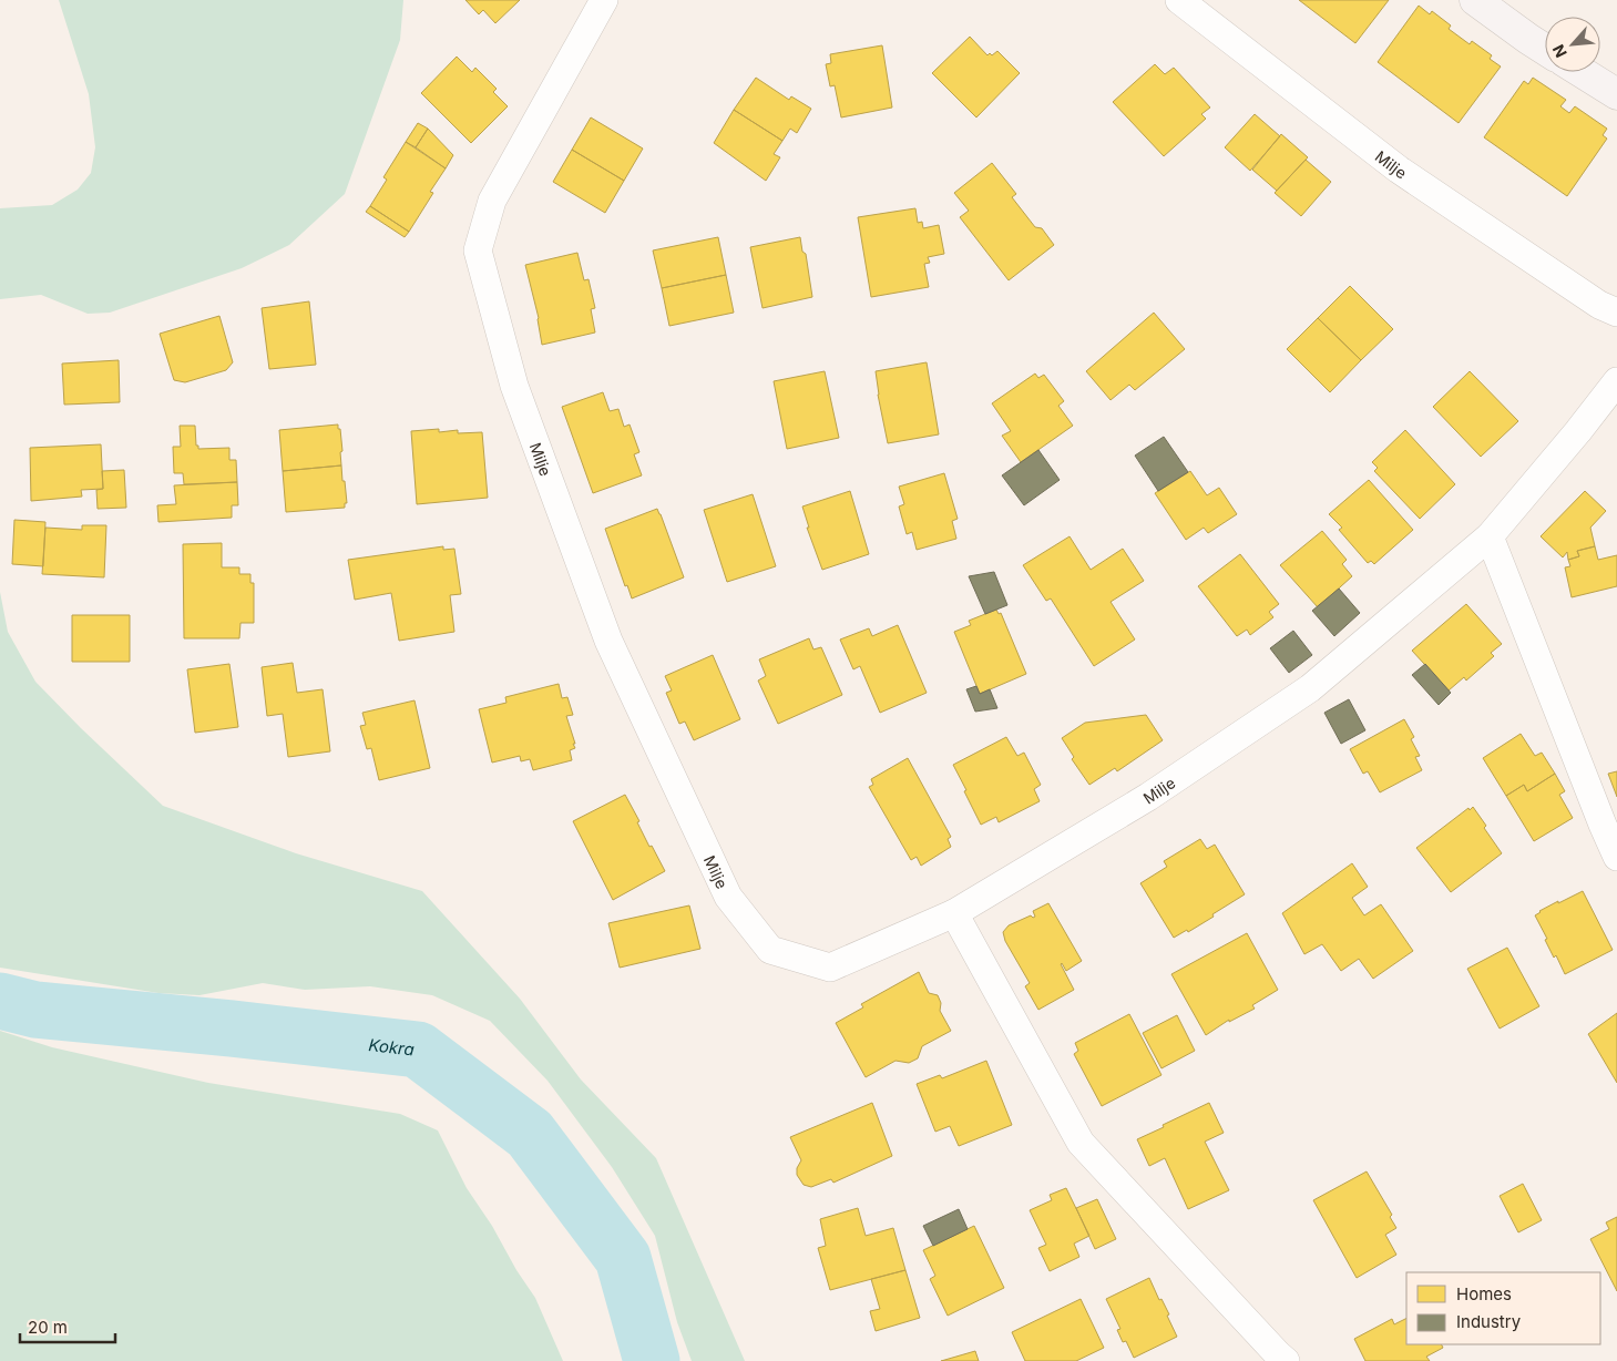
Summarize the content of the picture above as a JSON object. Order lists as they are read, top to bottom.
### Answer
{
  "streets": {
    "street": ["Milje"]
  },
  "water": ["Kokra"],
  "legend": ["Homes", "Industry"],
  "scale_bar": "20 m",
  "north": "bottom left"
}
